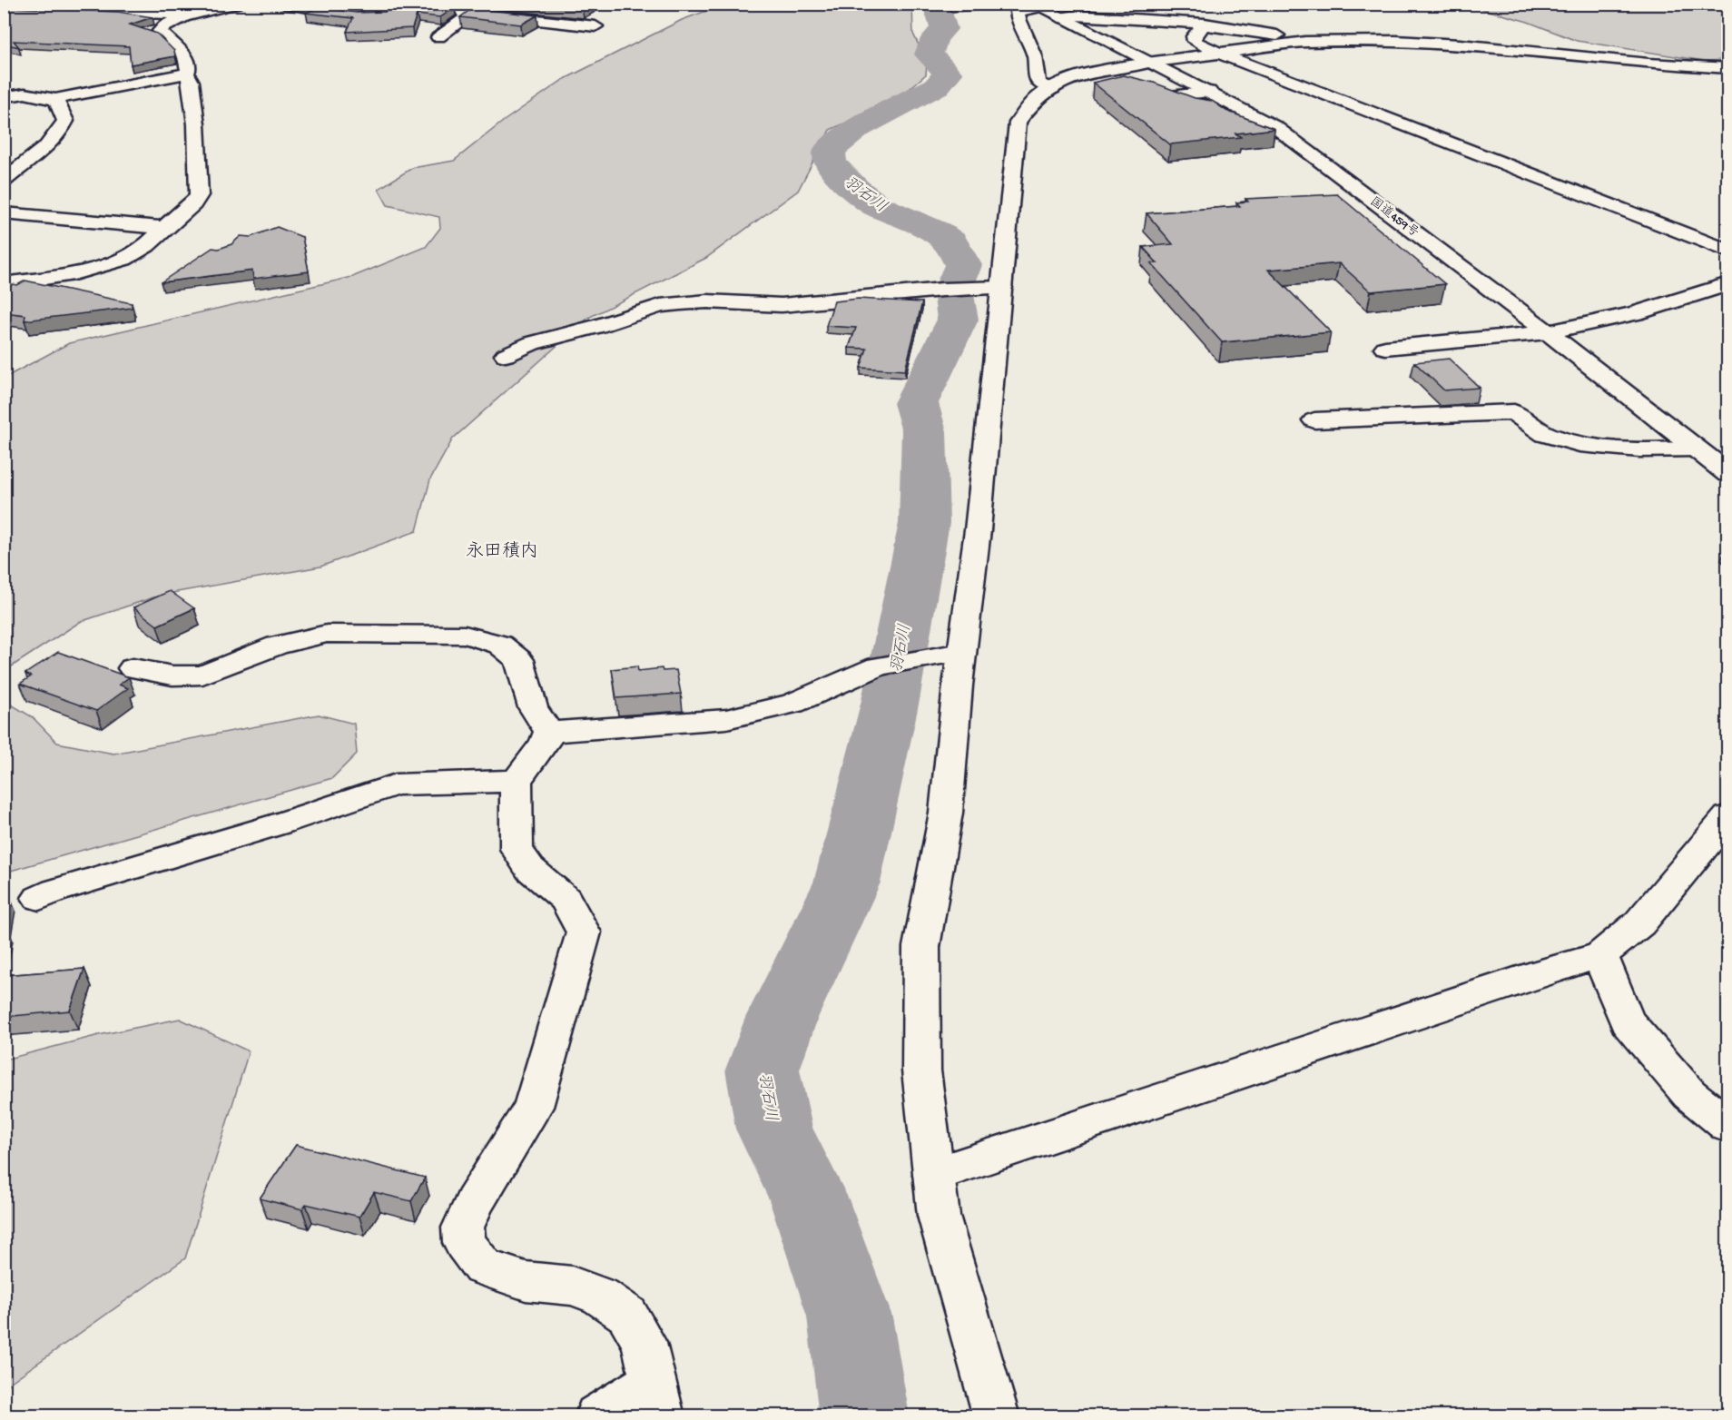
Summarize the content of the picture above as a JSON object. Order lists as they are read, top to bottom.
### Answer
{
  "streets": {
    "main road": ["国道459号"]
  },
  "districts": ["永田積内"],
  "water": ["羽石川"]
}
